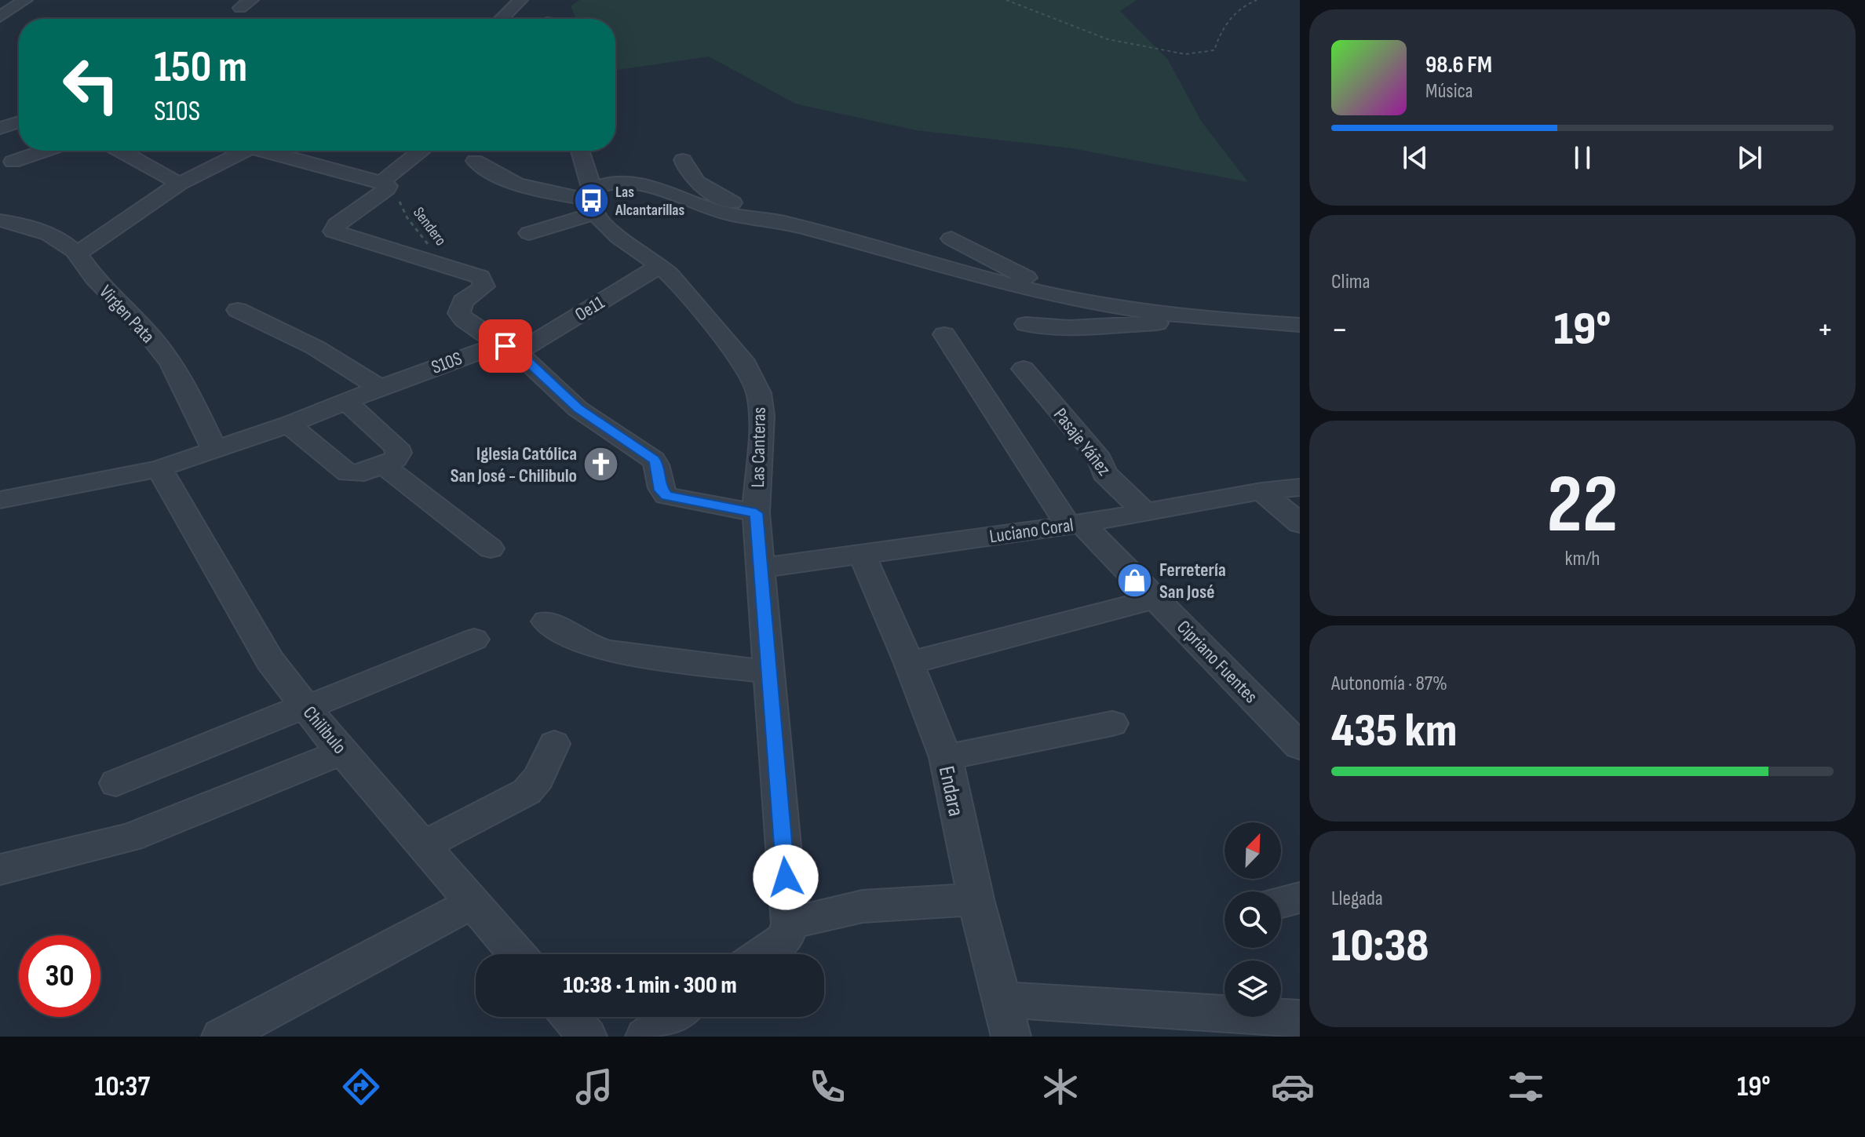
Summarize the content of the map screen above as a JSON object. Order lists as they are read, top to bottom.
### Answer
{
  "streets": {
    "street": [
      "Oe11",
      "Virgen Pata",
      "S10S",
      "Pasaje Yáñez",
      "Las Canteras",
      "Luciano Coral",
      "Cipriano Fuentes",
      "Chilibulo",
      "Endara"
    ],
    "path": ["Sendero"]
  },
  "crossings": [
    ["Oe11", "S10S"],
    ["Oe11", "Las Canteras"],
    ["Virgen Pata", "S10S"],
    ["S10S", "Chilibulo"],
    ["Pasaje Yáñez", "Luciano Coral"],
    ["Las Canteras", "Luciano Coral"],
    ["Luciano Coral", "Cipriano Fuentes"],
    ["Luciano Coral", "Endara"]
  ],
  "places": {
    "bus stop": ["Las Alcantarillas"],
    "church": ["Iglesia Católica San José - Chilibulo"],
    "shop": ["Ferretería San José"]
  },
  "north": "top right",
  "page": {
    "turn": ["150 m", "S10S"],
    "song": ["98.6 FM", "Música"],
    "tile": [
      "Clima",
      ["22", "km/h"],
      ["Autonomía · 87%", "435 km"],
      ["Llegada", "10:38"]
    ],
    "heat": ["−", "19°", "+"],
    "limit": "30",
    "trip": "10:38 · 1 min · 300 m",
    "tabs": ["10:37", "19°"]
  }
}
